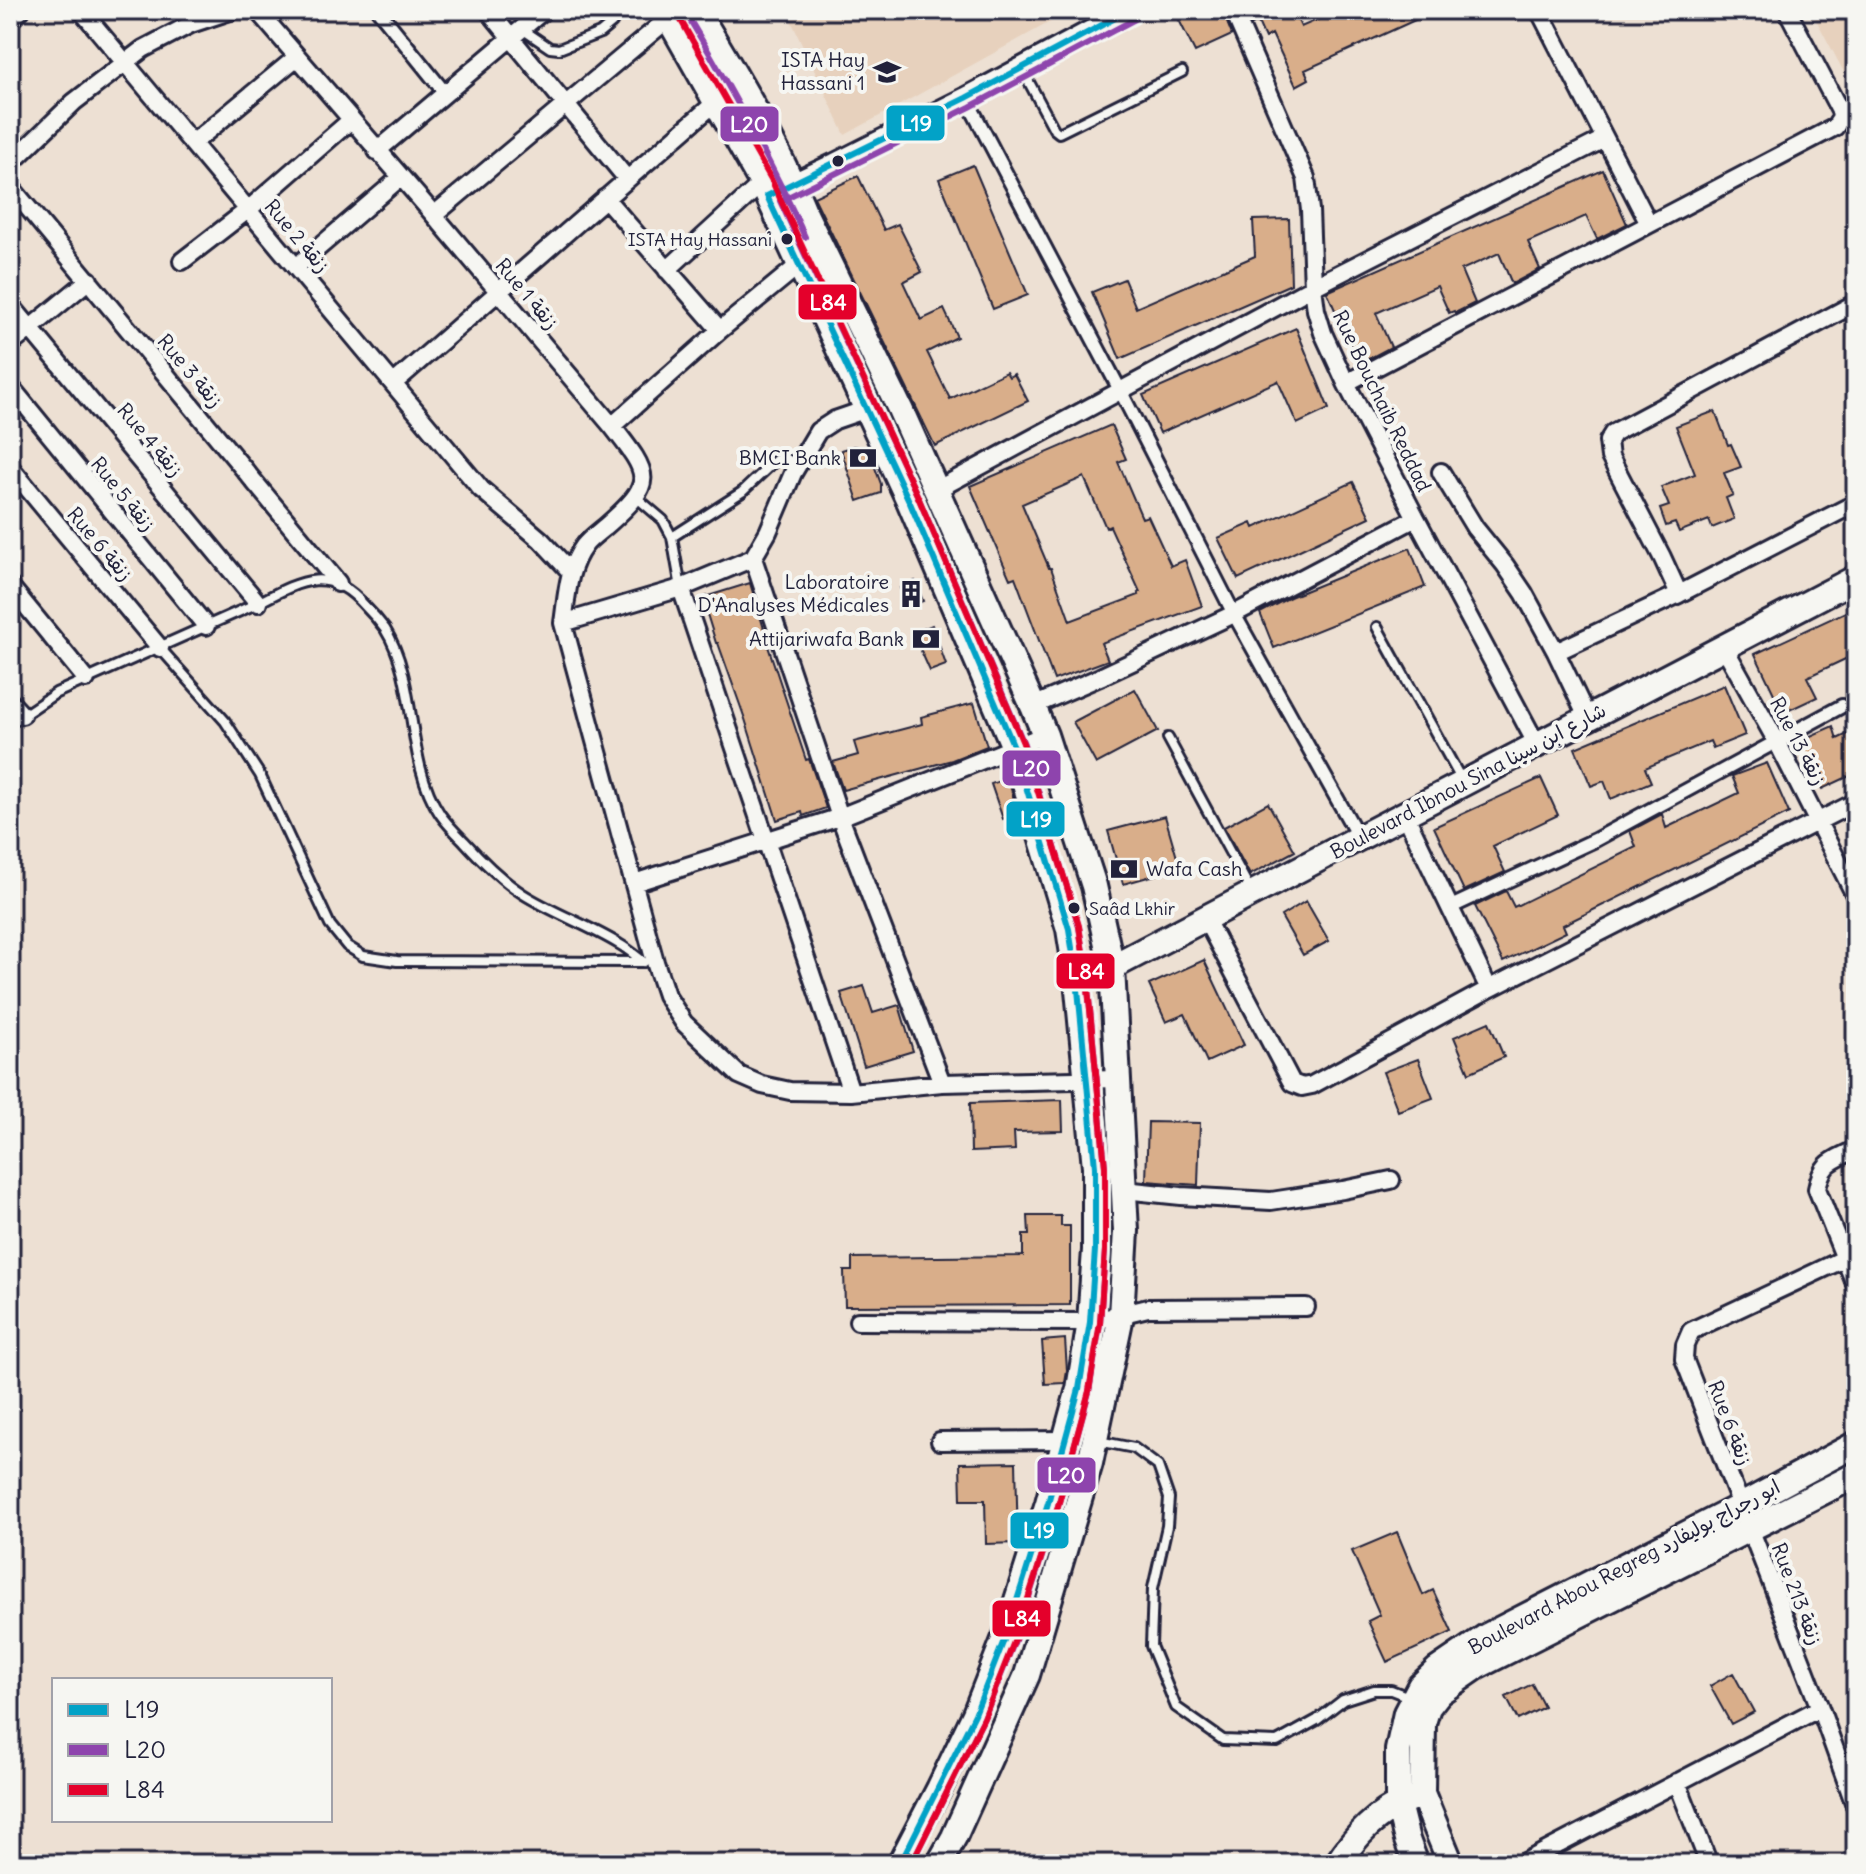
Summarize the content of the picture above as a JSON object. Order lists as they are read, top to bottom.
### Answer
{
  "streets": {
    "main road": ["Boulevard Ibnou Sina شارع ابن سينا", "Boulevard Abou Regreg ابو رجراج بوليفارد"],
    "street": [
      "Rue 2 زنقة",
      "Rue 1 زنقة",
      "Rue 3 زنقة",
      "Rue Bouchaib Reddad",
      "Rue 4 زنقة",
      "Rue 5 زنقة",
      "Rue 6 زنقة",
      "Rue 13 زنقة",
      "Rue 213 زنقة"
    ]
  },
  "crossings": [
    ["Rue Bouchaib Reddad", "Boulevard Ibnou Sina شارع ابن سينا"],
    ["Rue 6 زنقة", "Boulevard Abou Regreg ابو رجراج بوليفارد"],
    ["Rue 6 زنقة", "Rue 213 زنقة"],
    ["Rue 13 زنقة", "Boulevard Ibnou Sina شارع ابن سينا"],
    ["Boulevard Abou Regreg ابو رجراج بوليفارد", "Rue 213 زنقة"]
  ],
  "places": {
    "school or university": ["ISTA Hay Hassani 1"],
    "other": ["ISTA Hay Hassani", "Saâd Lkhir"],
    "bank": ["BMCI Bank", "Attijariwafa Bank", "Wafa Cash"],
    "building": ["Laboratoire D'Analyses Médicales"]
  },
  "lines": ["transit line L19", "transit line L84", "transit line L20"],
  "legend": ["L19", "L20", "L84"]
}
